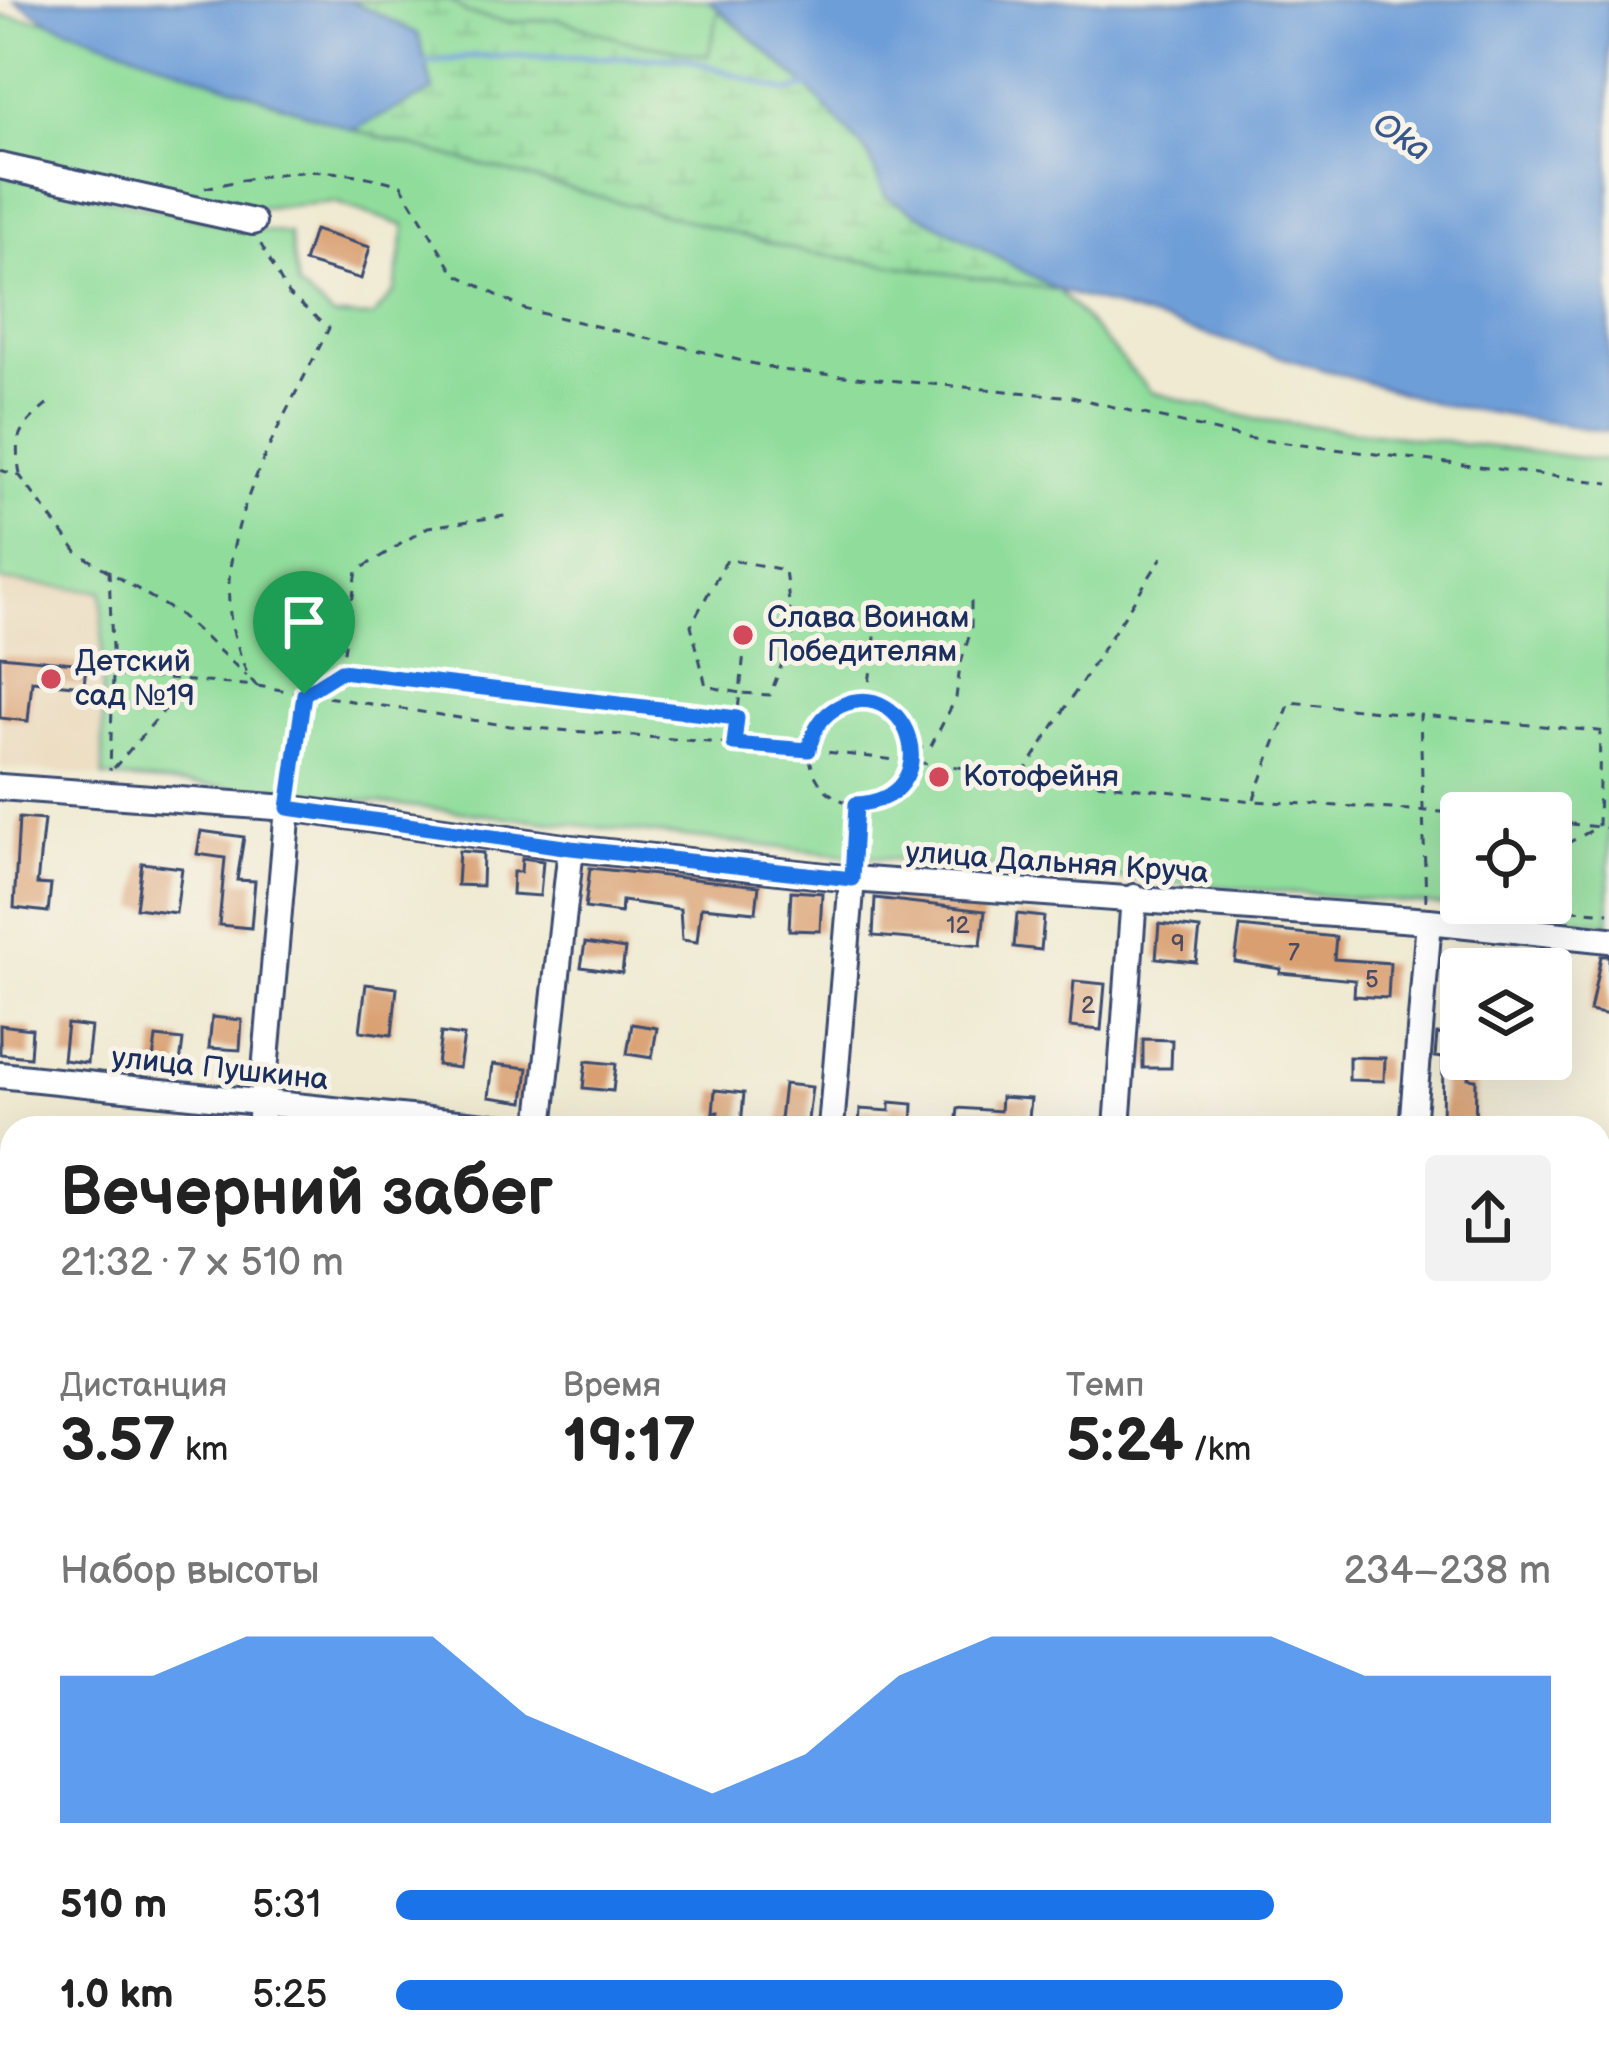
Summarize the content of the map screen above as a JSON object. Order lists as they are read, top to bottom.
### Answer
{
  "streets": {
    "street": ["улица Дальняя Круча", "улица Пушкина"]
  },
  "water": ["Oka"],
  "places": ["Слава Воинам Победителям", "Детский сад №19", "Котофейня"],
  "house_numbers": [
    "12",
    "9",
    "7",
    "5",
    "2"
  ],
  "page": {
    "heading": ["Вечерний забег", "21:32 · 7 × 510 m"],
    "stats": [
      ["Дистанция", "3.57 km"],
      ["Время", "19:17"],
      ["Темп", "5:24 /km"]
    ],
    "chart": ["Набор высоты", "234–238 m"],
    "list": [
      {
        "name": "510 m",
        "note": "5:31"
      },
      {
        "name": "1.0 km",
        "note": "5:25"
      }
    ]
  }
}
